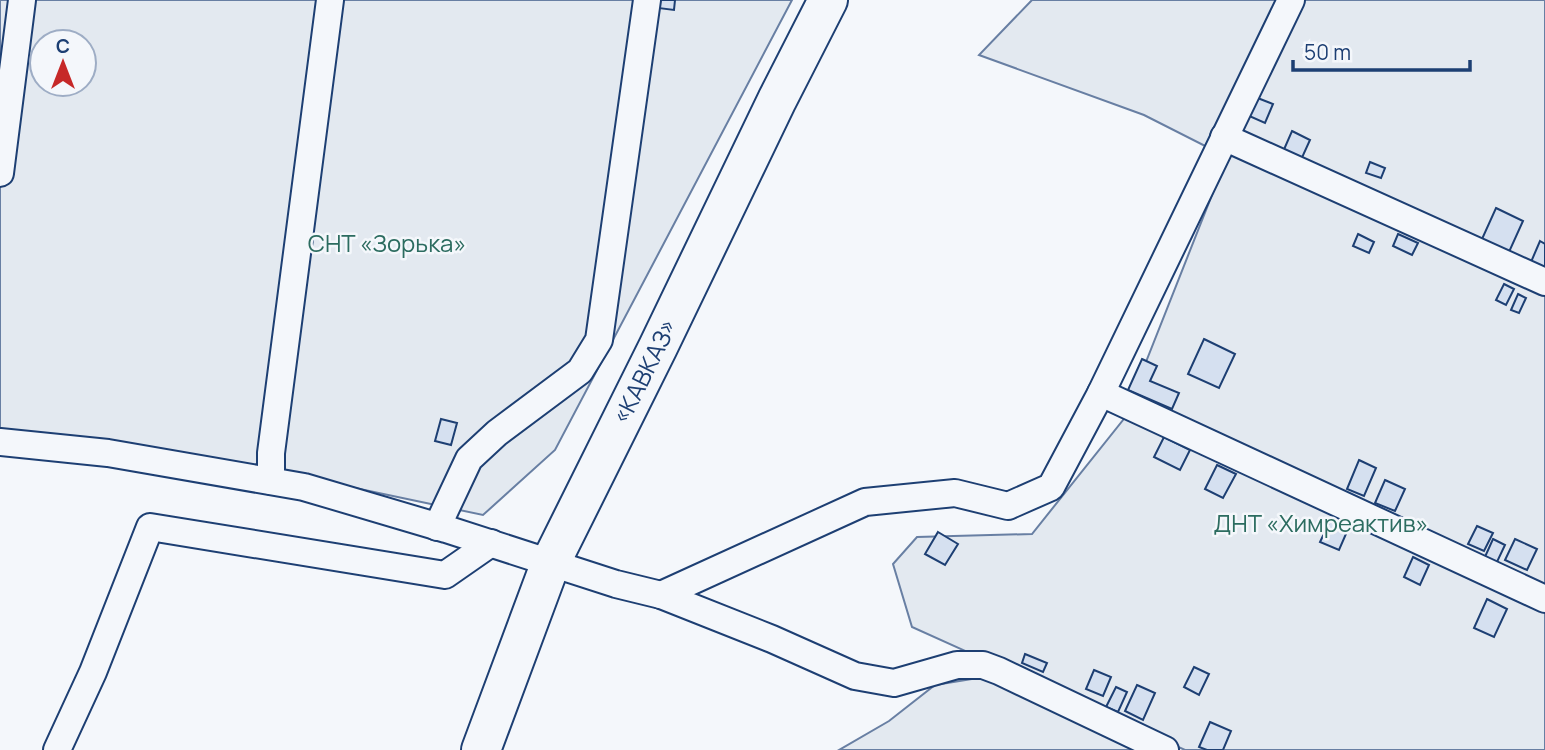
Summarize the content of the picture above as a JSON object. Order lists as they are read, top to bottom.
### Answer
{
  "streets": {
    "highway": ["«КАВКАЗ»"]
  },
  "parks": ["СНТ «Зорька»", "ДНТ «Химреактив»"],
  "scale_bar": "50 m",
  "north": "top"
}
